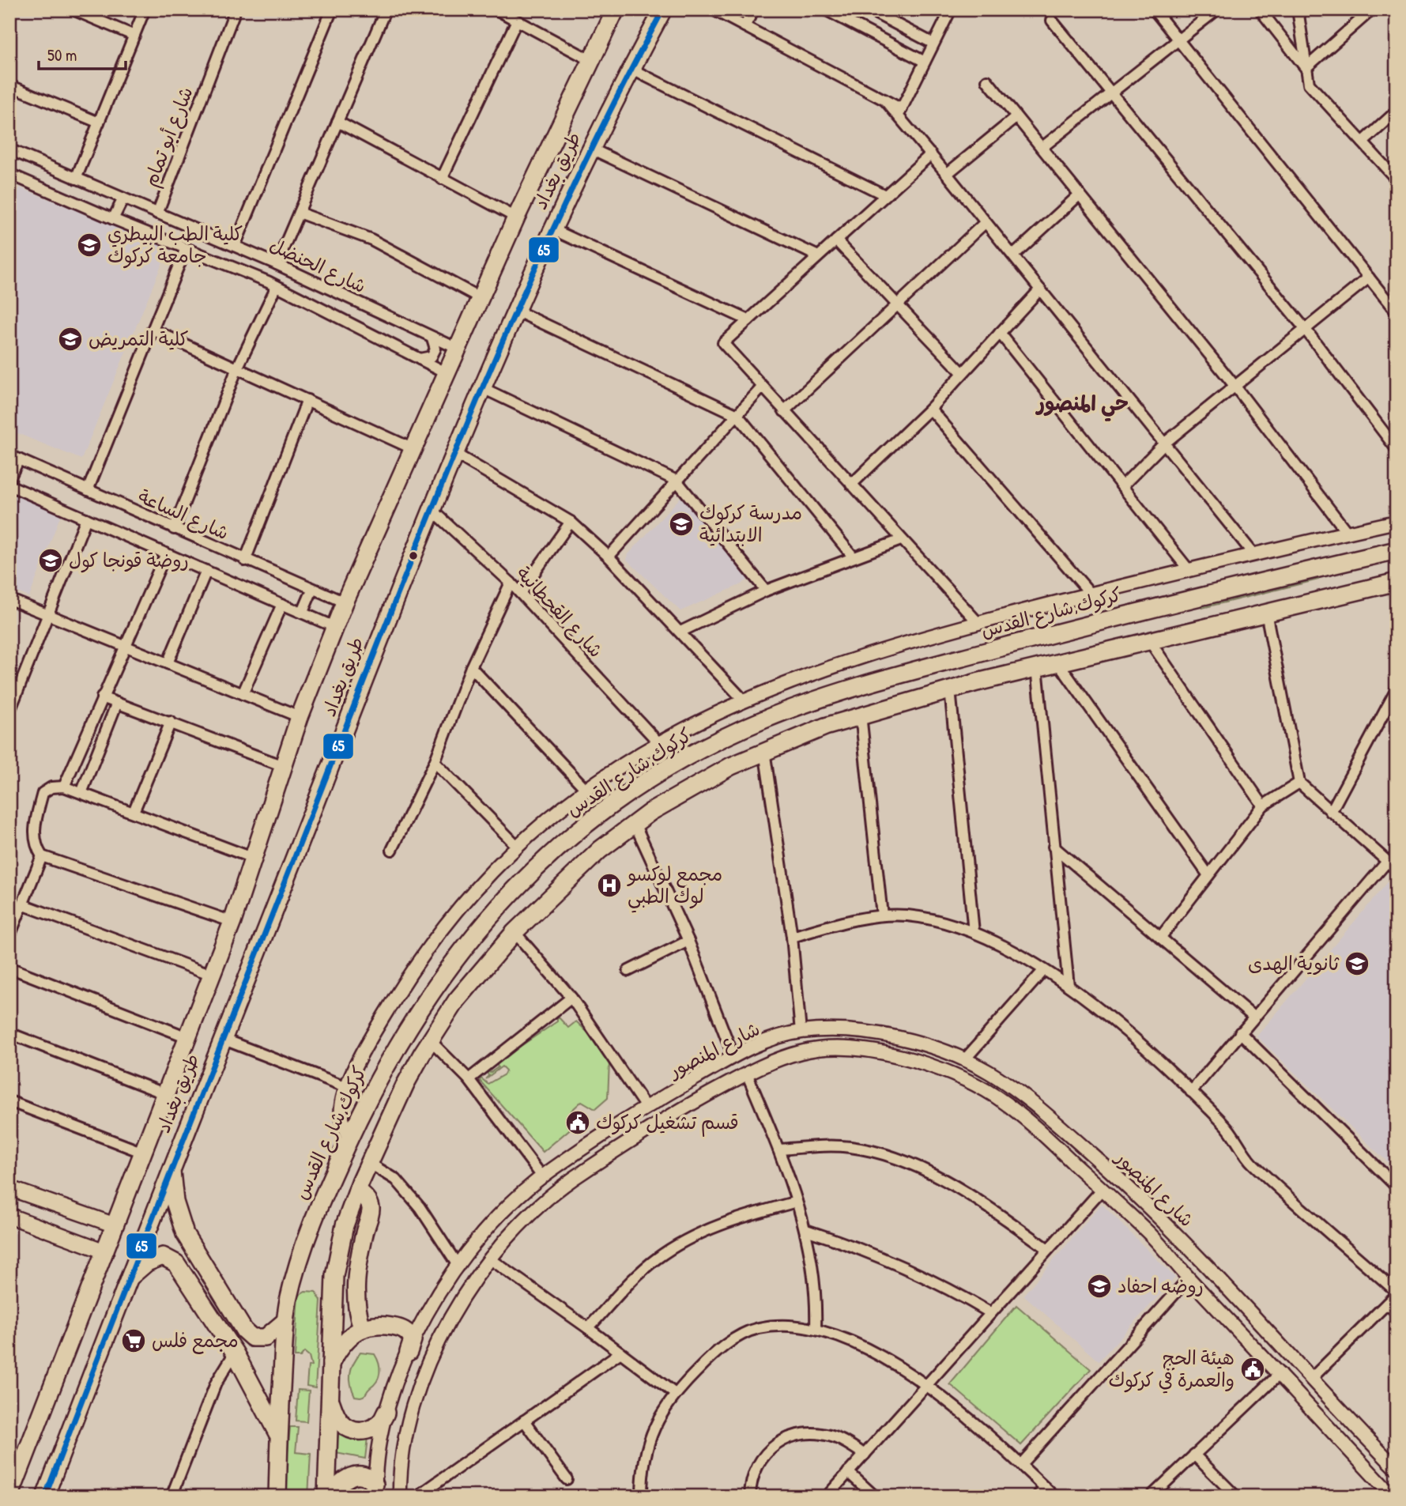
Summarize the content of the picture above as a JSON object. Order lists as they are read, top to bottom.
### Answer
{
  "streets": {
    "main road": ["طريق بغداد", "كركوك,شارع القدس"],
    "street": [
      "شارع أبو تمام",
      "شارع الحنضل",
      "شارع الساعة",
      "شارع القحطانية",
      "شارع المنصور"
    ]
  },
  "crossings": [
    ["شارع أبو تمام", "شارع الحنضل"],
    ["طريق بغداد", "شارع الحنضل"],
    ["طريق بغداد", "شارع الساعة"],
    ["طريق بغداد", "شارع القحطانية"]
  ],
  "districts": ["حي المنصور"],
  "places": {
    "school or university": [
      "كلية الطب البيطري جامعة كركوك",
      "كلية التمريض",
      "مدرسة كركوك الابتدائية",
      "روضة قونجا كول",
      "ثانوية الهدى",
      "روضه احفاد"
    ],
    "hospital": ["مجمع لوكسو لوك الطبي"],
    "public building": ["قسم تشغيل كركوك", "هيئة الحج والعمرة في كركوك"],
    "supermarket": ["مجمع فلس"]
  },
  "lines": ["transit line 65"],
  "scale_bar": "50 m"
}
